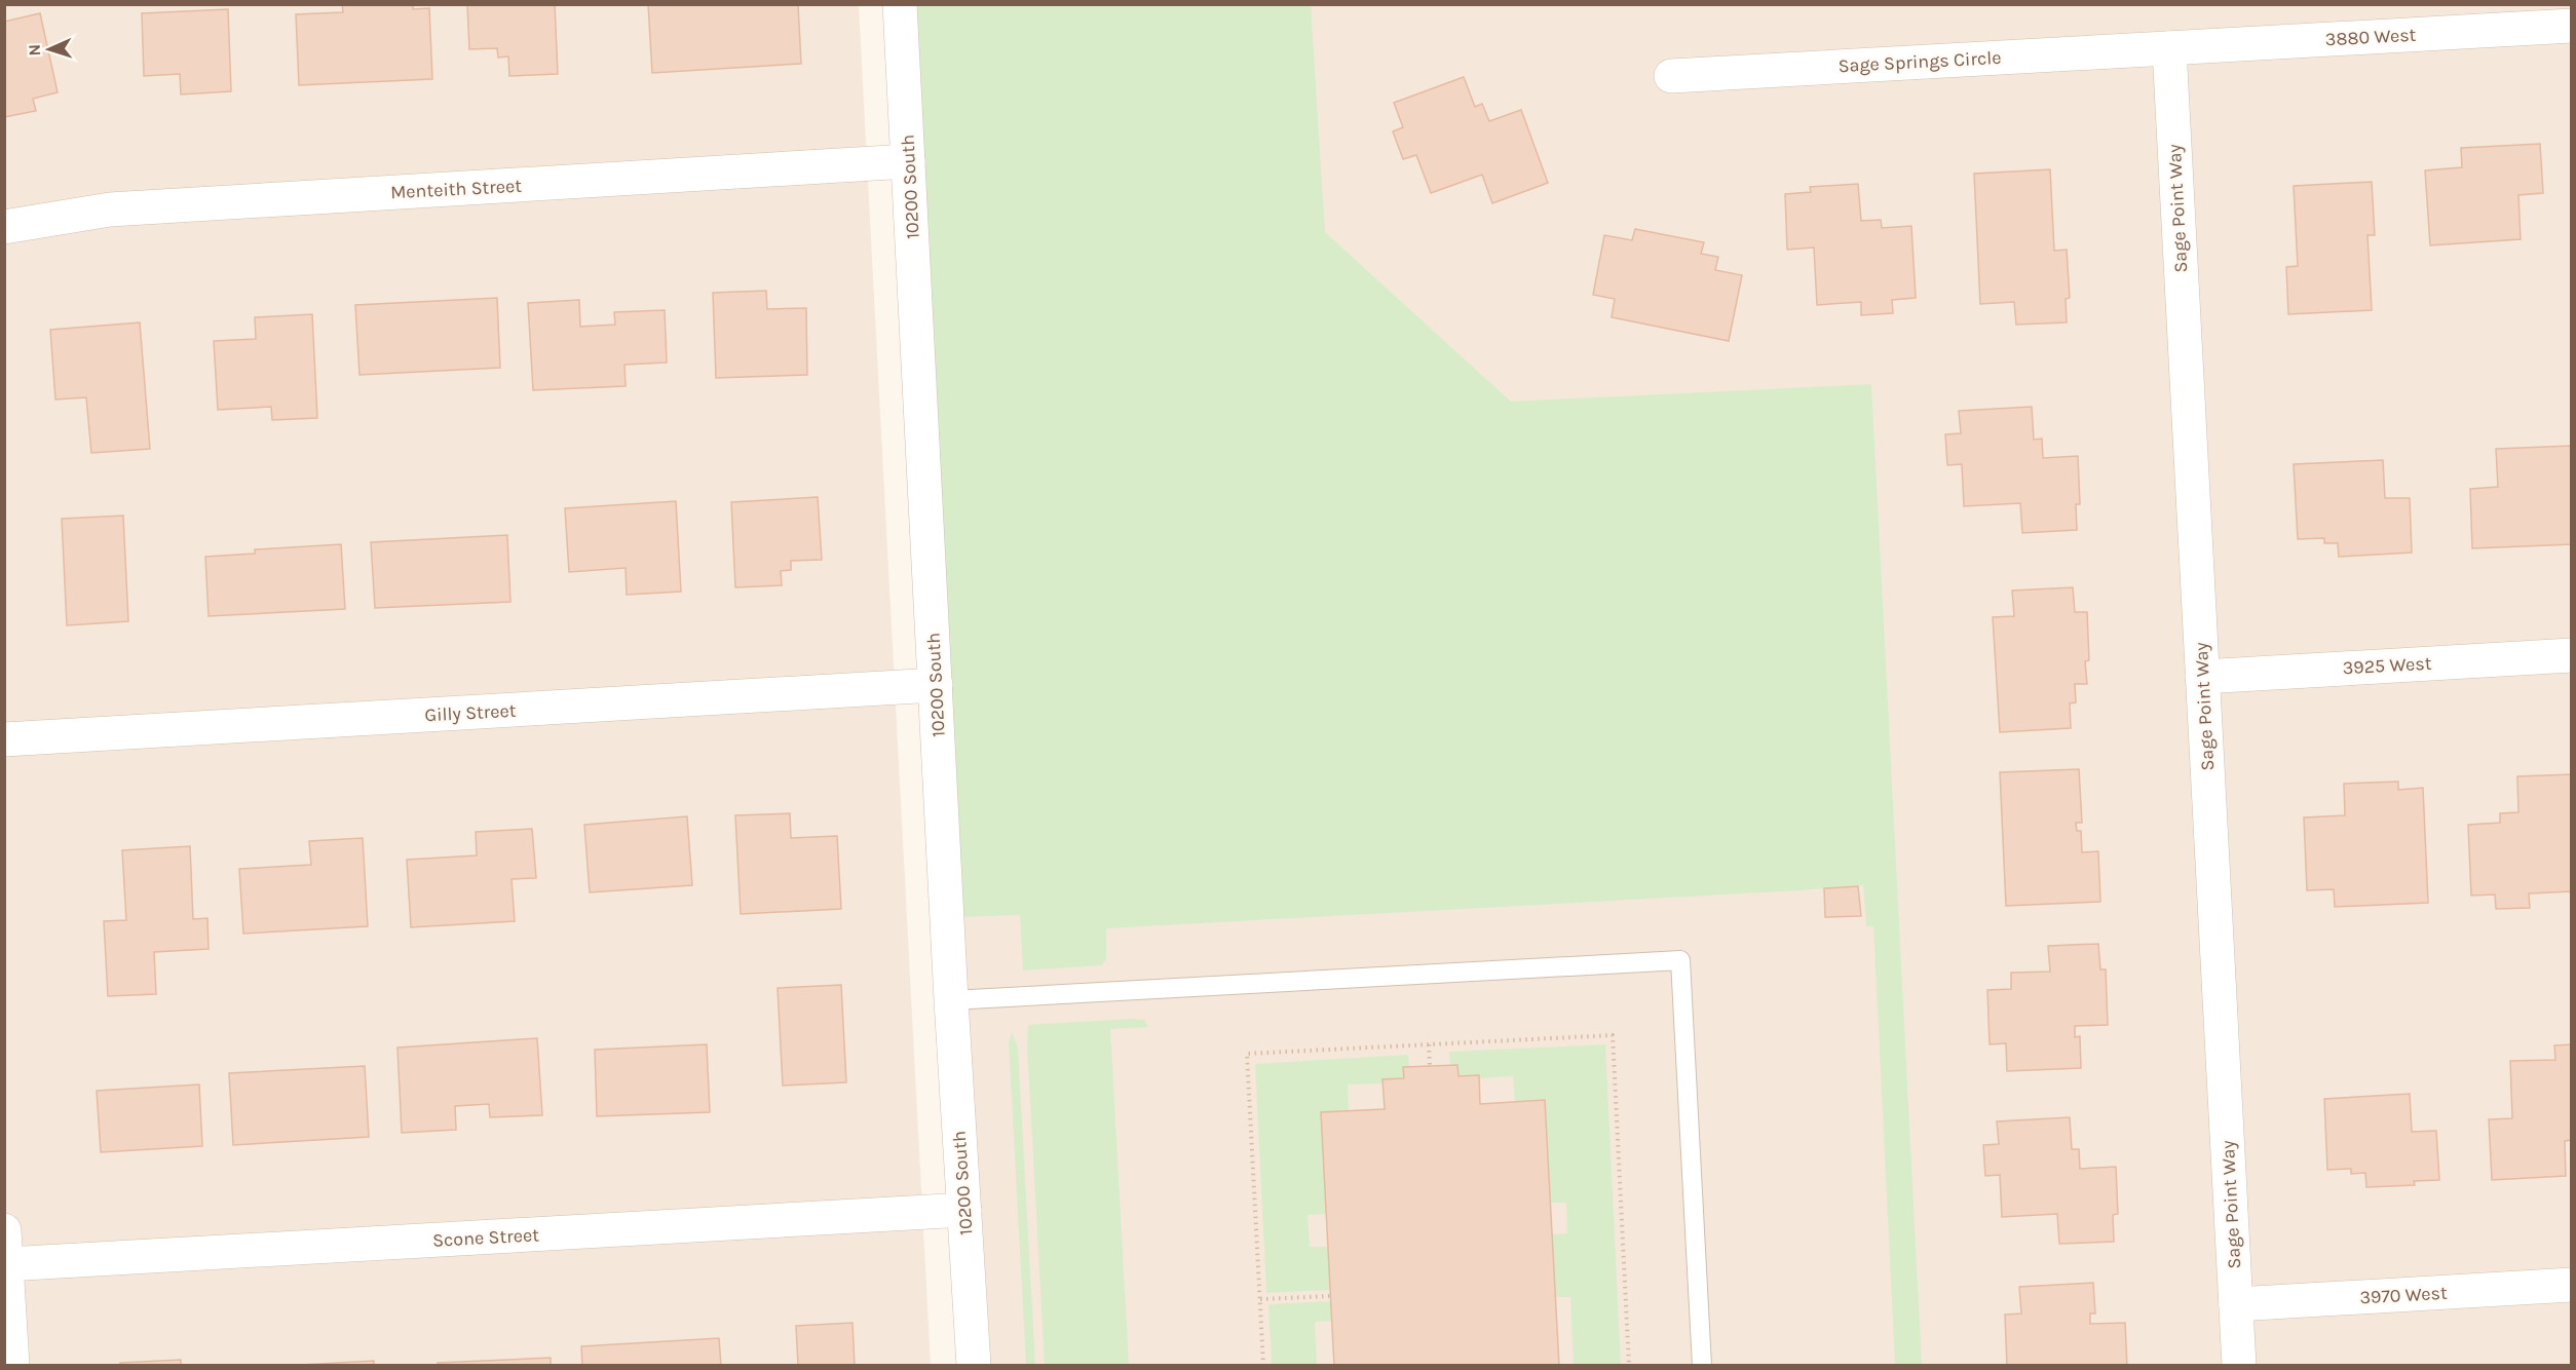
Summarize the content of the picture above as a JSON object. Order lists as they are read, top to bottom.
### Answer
{
  "streets": {
    "street": [
      "3880 West",
      "Sage Springs Circle",
      "10200 South",
      "Menteith Street",
      "Sage Point Way",
      "3925 West",
      "Gilly Street",
      "Scone Street",
      "3970 West"
    ]
  },
  "crossings": [
    ["3880 West", "Sage Springs Circle"],
    ["3880 West", "Sage Point Way"],
    ["Sage Springs Circle", "Sage Point Way"],
    ["10200 South", "Menteith Street"],
    ["10200 South", "Gilly Street"],
    ["10200 South", "Scone Street"],
    ["Sage Point Way", "3925 West"],
    ["Sage Point Way", "3970 West"]
  ],
  "north": "left"
}
